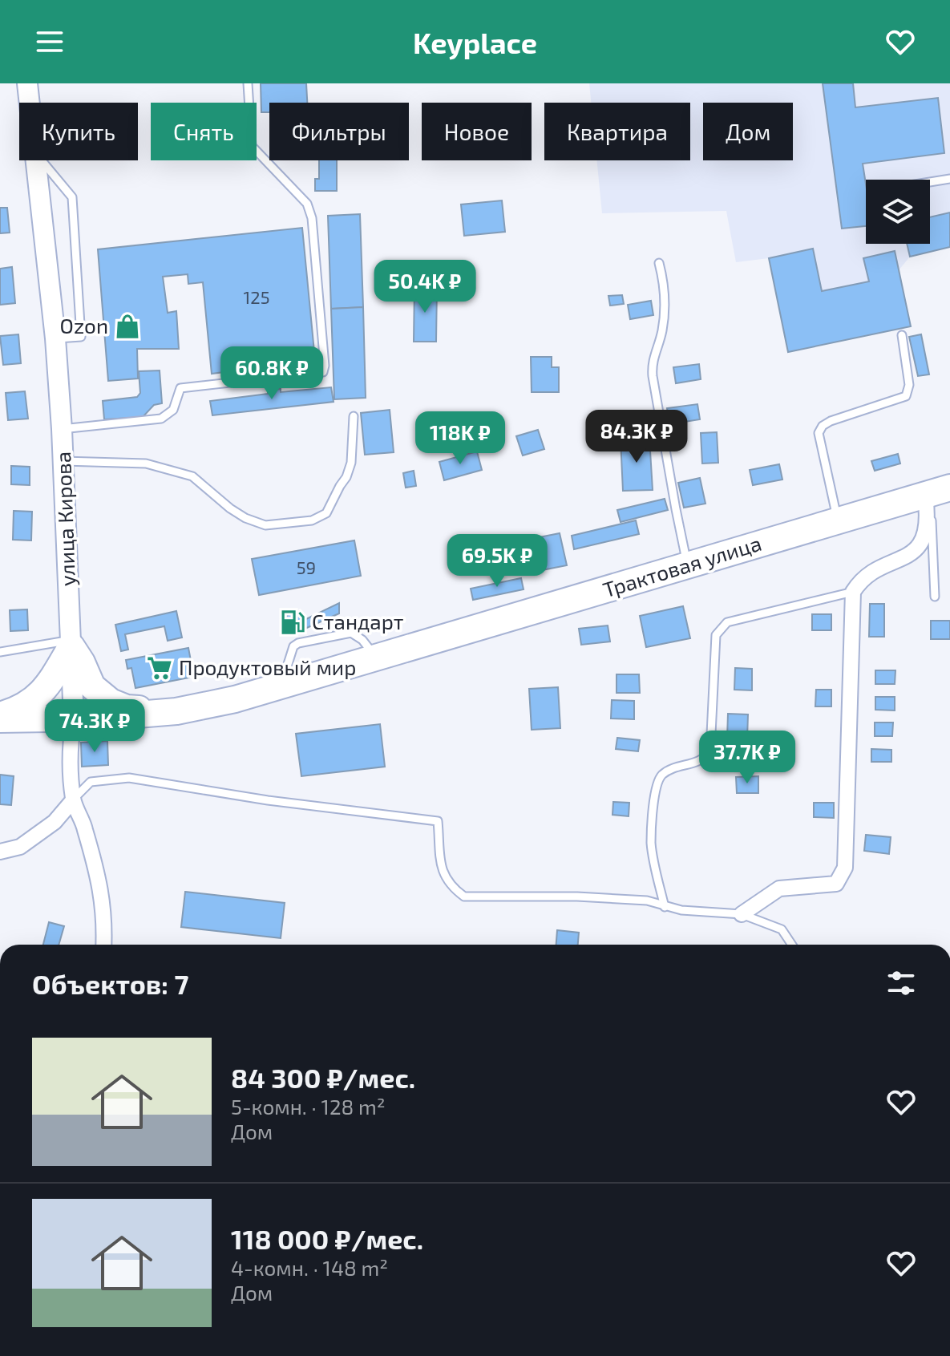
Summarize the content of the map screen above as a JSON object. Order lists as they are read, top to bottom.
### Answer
{
  "streets": {
    "highway": ["Трактовая улица"],
    "street": ["улица Кирова"]
  },
  "crossings": [
    ["улица Кирова", "Трактовая улица"]
  ],
  "places": {
    "shop": ["Ozon"],
    "fuel station": ["Стандарт"],
    "supermarket": ["Продуктовый мир"]
  },
  "house_numbers": ["125", "59"],
  "page": {
    "header": "Keyplace",
    "chip": [
      "Купить",
      "Снять",
      "Фильтры",
      "Новое",
      "Квартира",
      "Дом"
    ],
    "price": [
      "50.4K ₽",
      "60.8K ₽",
      "84.3K ₽",
      "118K ₽",
      "69.5K ₽",
      "74.3K ₽",
      "37.7K ₽"
    ],
    "heading": "Объектов: 7",
    "list": [
      {
        "name": "84 300 ₽/мес.",
        "note": "5-комн. · 128 m² · Дом"
      },
      {
        "name": "118 000 ₽/мес.",
        "note": "4-комн. · 148 m² · Дом"
      }
    ]
  }
}
